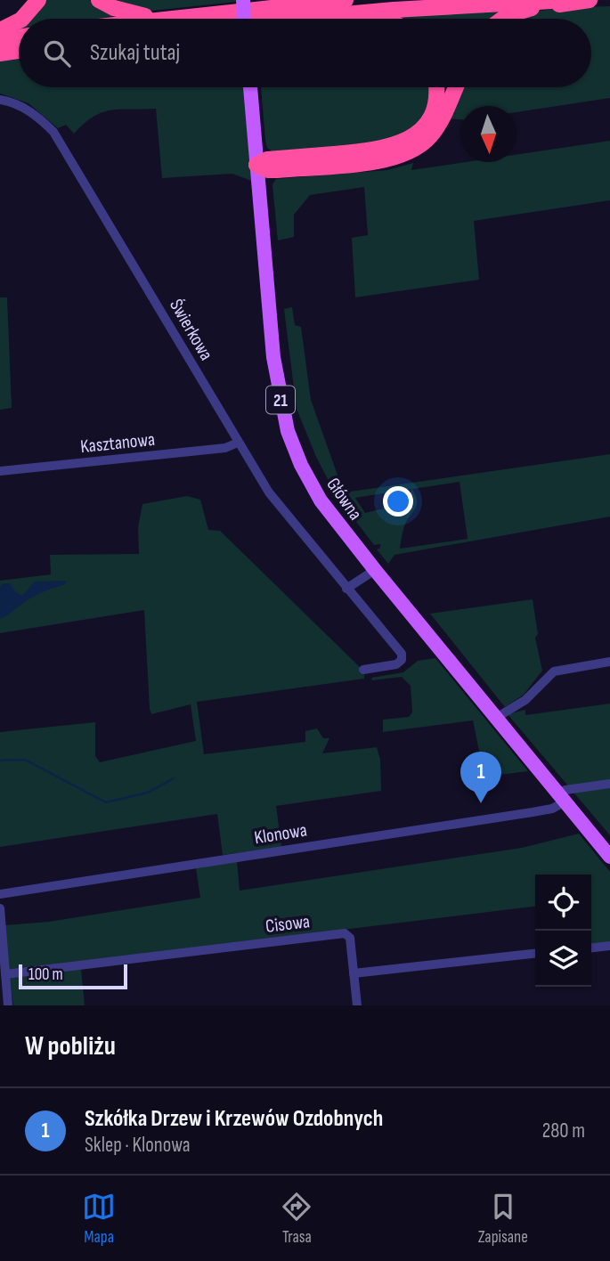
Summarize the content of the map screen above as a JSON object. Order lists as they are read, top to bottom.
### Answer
{
  "streets": {
    "main road": ["21", "Główna"],
    "street": [
      "Świerkowa",
      "Kasztanowa",
      "Klonowa",
      "Cisowa"
    ]
  },
  "crossings": [
    ["Świerkowa", "Kasztanowa"],
    ["Główna", "Klonowa"]
  ],
  "scale_bar": "100 m",
  "north": "bottom",
  "page": {
    "search": "Szukaj tutaj",
    "pins": "1",
    "scale": "100 m",
    "heading": "W pobliżu",
    "list": [
      {
        "mark": "1",
        "name": "Szkółka Drzew i Krzewów Ozdobnych",
        "note": "Sklep · Klonowa",
        "value": "280 m"
      }
    ],
    "nav": ["Mapa", "Trasa", "Zapisane"]
  }
}
